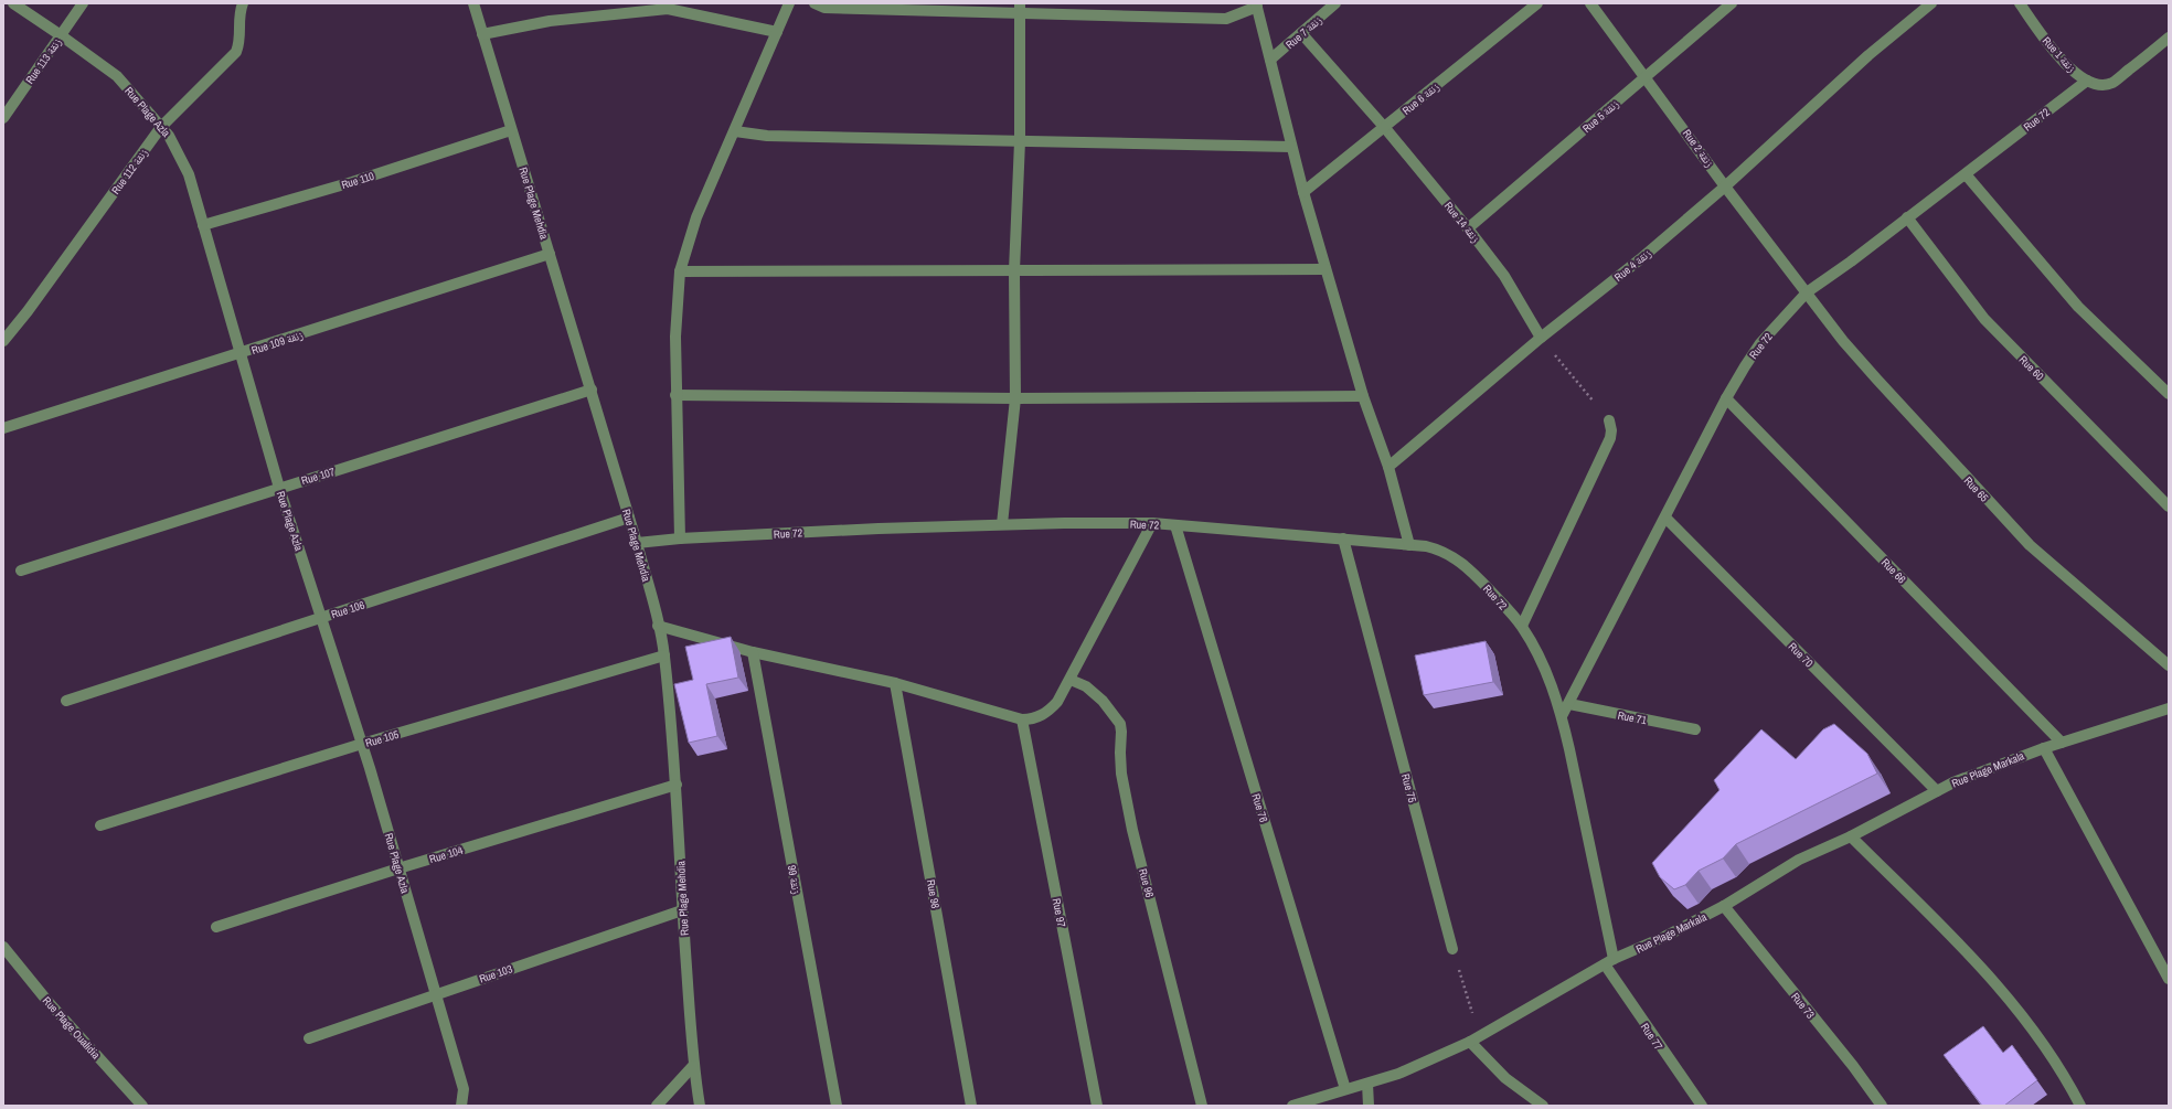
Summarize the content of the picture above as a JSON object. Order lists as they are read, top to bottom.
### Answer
{
  "streets": {
    "street": [
      "Rue 7 زنقة",
      "Rue 1 زنقة",
      "Rue 113 زنقة",
      "Rue 6 زنقة",
      "Rue Plage Azla",
      "Rue 5 زنقة",
      "Rue 72",
      "Rue 2 زنقة",
      "Rue 112 زنقة",
      "Rue 110",
      "Rue Plage Mehdia",
      "Rue 14 زنقة",
      "Rue 4 زنقة",
      "Rue 109 زنقة",
      "Rue 60",
      "Rue 107",
      "Rue 65",
      "Rue 66",
      "Rue 106",
      "Rue 70",
      "Rue 71",
      "Rue 105",
      "Rue Plage Markala",
      "Rue 75",
      "Rue 76",
      "Rue 104",
      "زنقة 99",
      "Rue 96",
      "Rue 98",
      "Rue 97",
      "Rue 103",
      "Rue 73",
      "Rue Plage Oualidia",
      "Rue 77"
    ]
  },
  "crossings": [
    ["Rue 7 زنقة", "Rue 14 زنقة"],
    ["Rue 1 زنقة", "Rue 72"],
    ["Rue 113 زنقة", "Rue Plage Azla"],
    ["Rue 6 زنقة", "Rue 14 زنقة"],
    ["Rue Plage Azla", "Rue 112 زنقة"],
    ["Rue Plage Azla", "Rue 110"],
    ["Rue Plage Azla", "Rue 109 زنقة"],
    ["Rue Plage Azla", "Rue 107"],
    ["Rue Plage Azla", "Rue 106"],
    ["Rue Plage Azla", "Rue 105"],
    ["Rue Plage Azla", "Rue 104"],
    ["Rue Plage Azla", "Rue 103"],
    ["Rue 5 زنقة", "Rue 2 زنقة"],
    ["Rue 5 زنقة", "Rue 14 زنقة"],
    ["Rue 72", "Rue 2 زنقة"],
    ["Rue 72", "Rue Plage Mehdia"],
    ["Rue 72", "Rue 60"],
    ["Rue 72", "Rue 65"],
    ["Rue 72", "Rue 66"],
    ["Rue 72", "Rue 70"],
    ["Rue 72", "Rue 71"],
    ["Rue 72", "Rue Plage Markala"],
    ["Rue 72", "Rue 75"],
    ["Rue 72", "Rue 76"],
    ["Rue 72", "Rue 77"],
    ["Rue 2 زنقة", "Rue 4 زنقة"],
    ["Rue 2 زنقة", "Rue 65"],
    ["Rue 110", "Rue Plage Mehdia"],
    ["Rue Plage Mehdia", "Rue 109 زنقة"],
    ["Rue Plage Mehdia", "Rue 107"],
    ["Rue Plage Mehdia", "Rue 106"],
    ["Rue Plage Mehdia", "Rue 105"],
    ["Rue Plage Mehdia", "Rue 104"],
    ["Rue Plage Mehdia", "Rue 103"],
    ["Rue 14 زنقة", "Rue 4 زنقة"],
    ["Rue 66", "Rue Plage Markala"],
    ["Rue 70", "Rue Plage Markala"],
    ["Rue Plage Markala", "Rue 76"],
    ["Rue Plage Markala", "Rue 73"],
    ["Rue Plage Markala", "Rue 77"]
  ]
}
